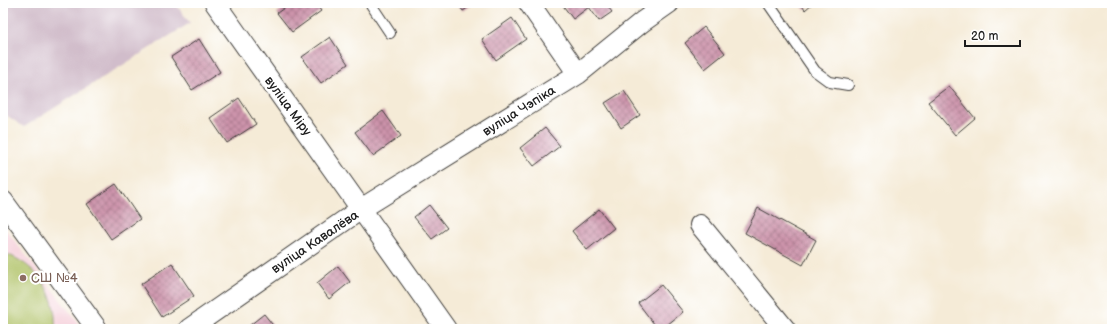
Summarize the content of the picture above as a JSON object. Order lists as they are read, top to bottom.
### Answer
{
  "streets": {
    "street": ["вуліца Міру", "вуліца Чэпіка", "вуліца Кавалёва"]
  },
  "crossings": [
    ["вуліца Міру", "вуліца Чэпіка"],
    ["вуліца Міру", "вуліца Кавалёва"],
    ["вуліца Чэпіка", "вуліца Кавалёва"]
  ],
  "places": ["СШ №4"],
  "scale_bar": "20 m"
}
